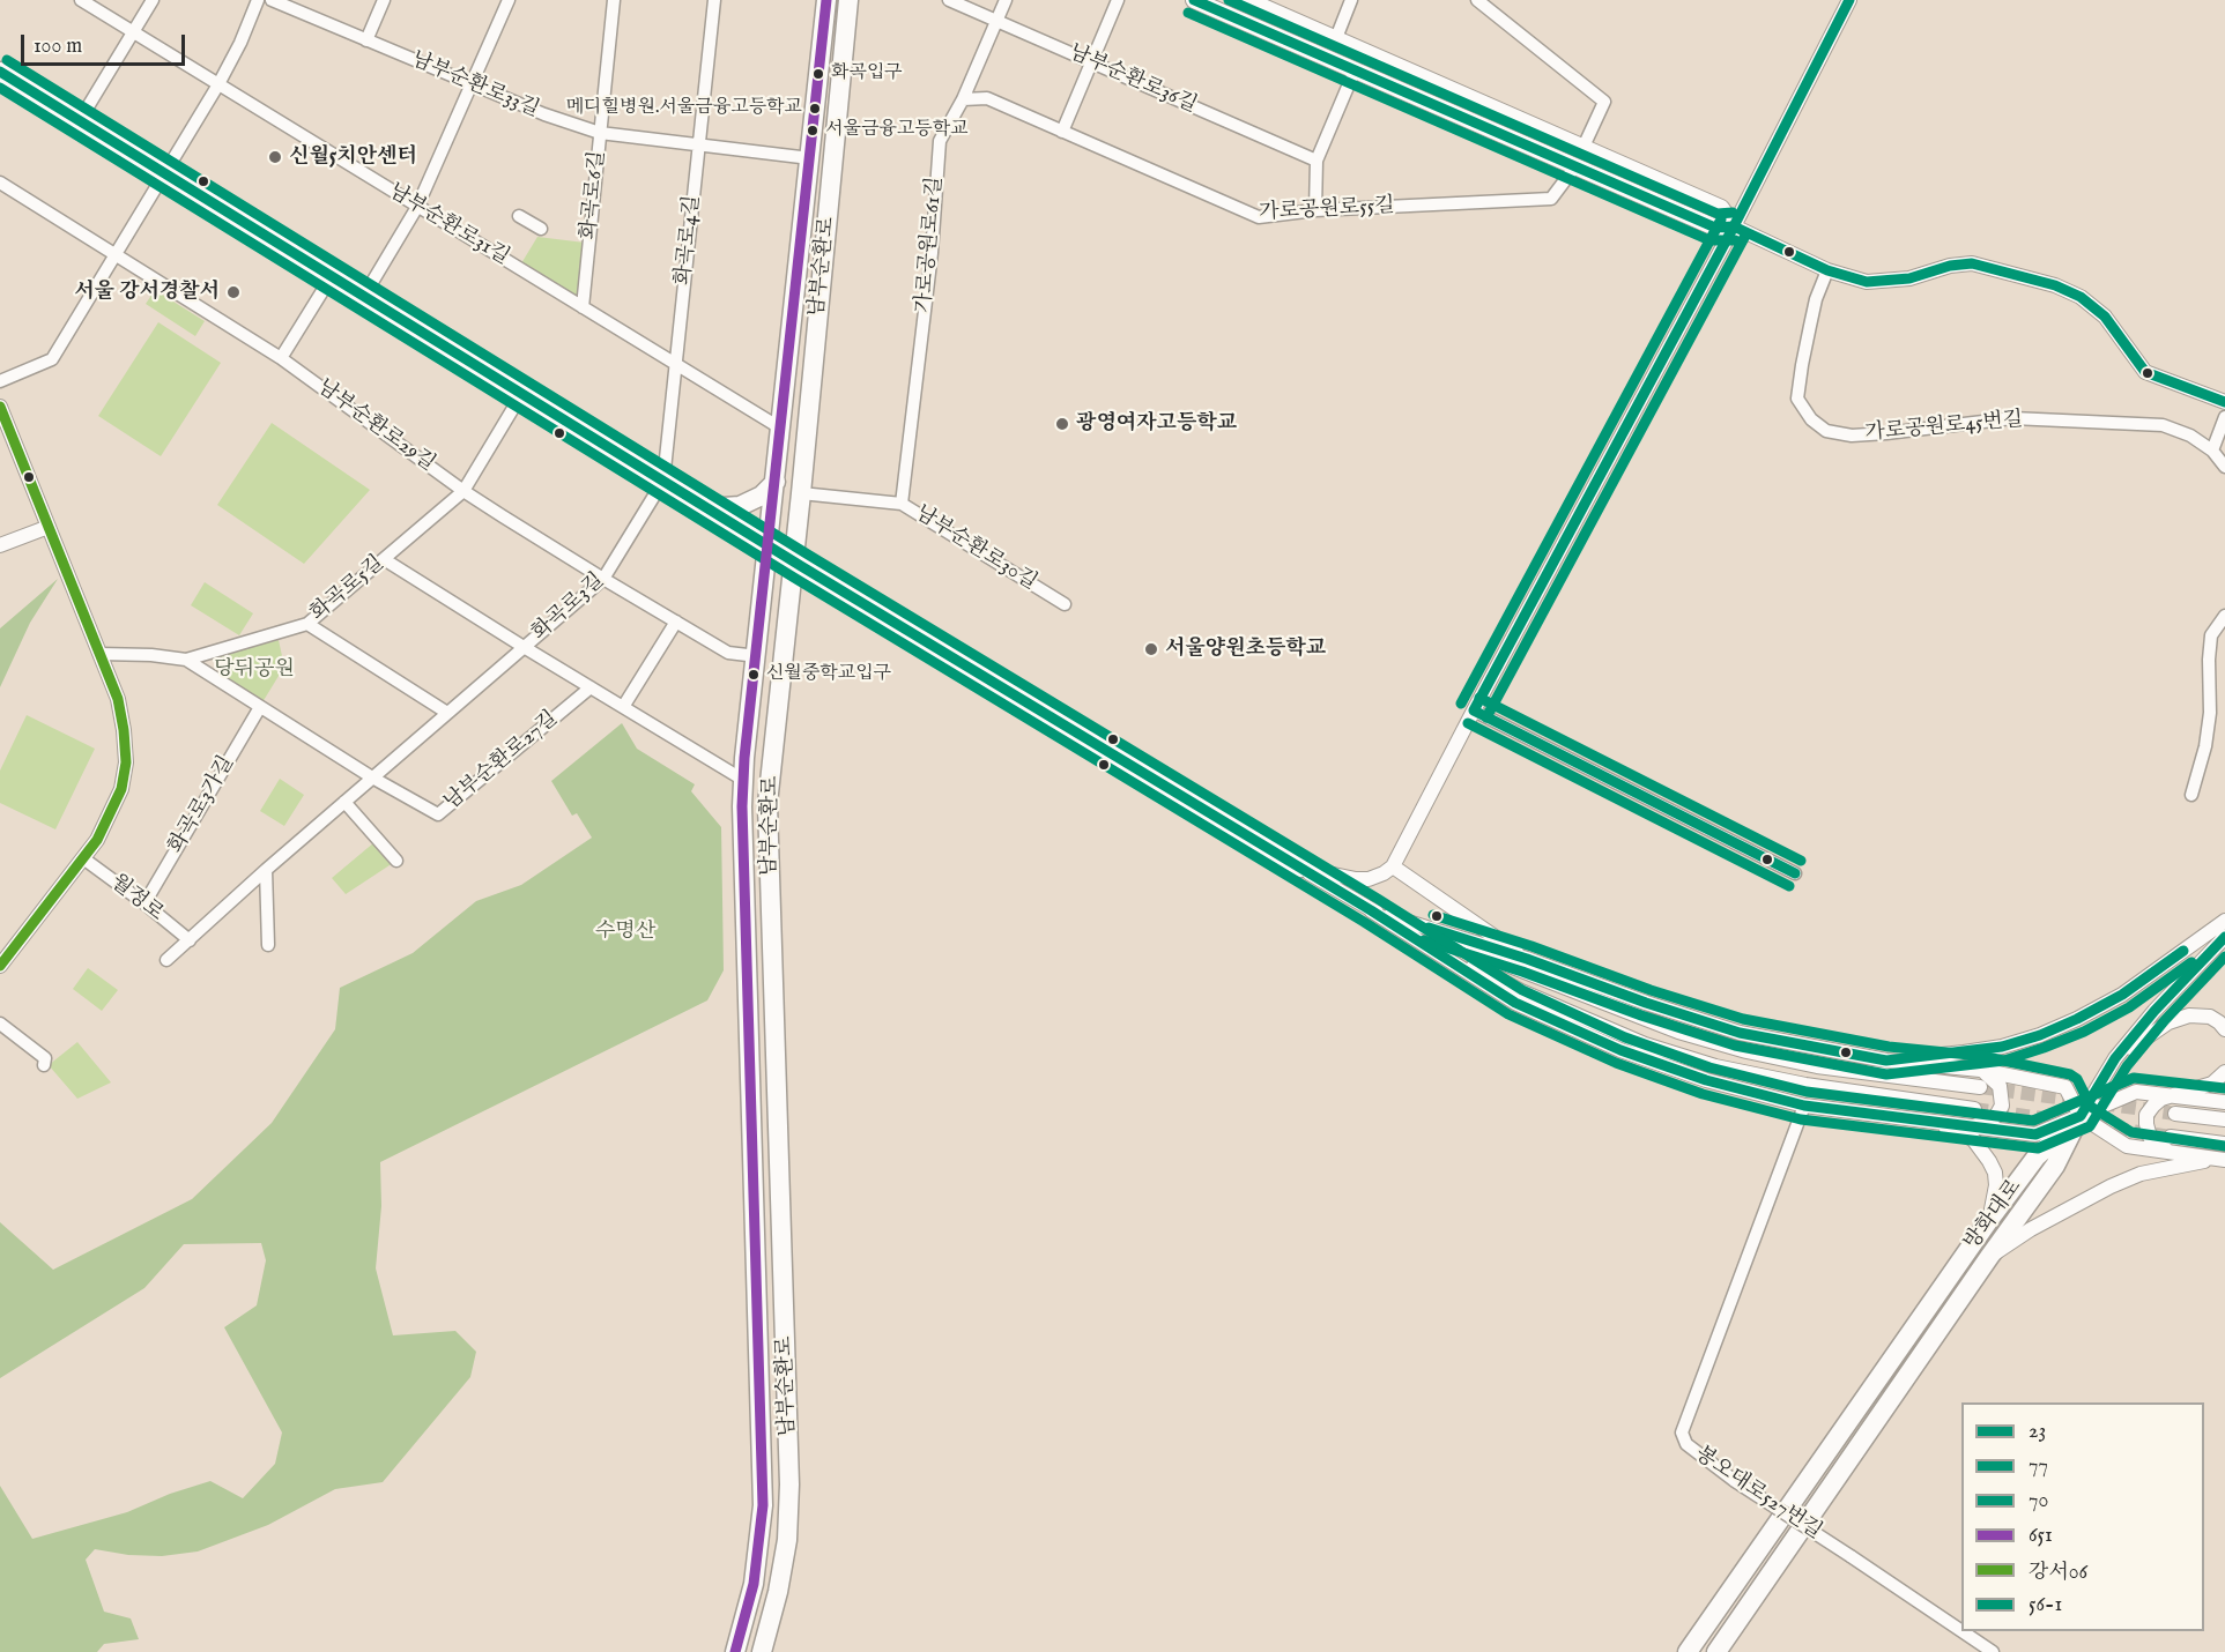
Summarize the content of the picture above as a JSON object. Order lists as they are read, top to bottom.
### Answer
{
  "streets": {
    "main road": ["남부순환로", "방화대로"],
    "street": [
      "남부순환로36길",
      "남부순환로33길",
      "화곡로6길",
      "가로공원로55길",
      "남부순환로31길",
      "화곡로4길",
      "가로공원로61길",
      "남부순환로29길",
      "가로공원로45번길",
      "남부순환로30길",
      "화곡로5길",
      "화곡로3길",
      "남부순환로27길",
      "화곡로3가길",
      "월정로",
      "봉오대로527번길"
    ]
  },
  "crossings": [
    ["남부순환로36길", "가로공원로61길"],
    ["남부순환로33길", "화곡로6길"],
    ["남부순환로33길", "화곡로4길"],
    ["남부순환로33길", "남부순환로"],
    ["화곡로6길", "남부순환로31길"],
    ["가로공원로55길", "가로공원로61길"],
    ["남부순환로31길", "화곡로4길"],
    ["남부순환로31길", "남부순환로"],
    ["화곡로4길", "화곡로3길"],
    ["가로공원로61길", "남부순환로30길"],
    ["남부순환로", "남부순환로29길"],
    ["남부순환로", "남부순환로30길"],
    ["남부순환로29길", "화곡로5길"],
    ["남부순환로29길", "화곡로3길"],
    ["화곡로3길", "남부순환로27길"],
    ["화곡로3길", "월정로"],
    ["화곡로3가길", "월정로"]
  ],
  "parks": ["당뒤공원", "수명산"],
  "places": [
    "화곡입구",
    "메디힐병원.서울금융고등학교",
    "서울금융고등학교",
    "신월5치안센터",
    "서울 강서경찰서",
    "광영여자고등학교",
    "서울양원초등학교",
    "신월중학교입구"
  ],
  "lines": [
    "transit line 23",
    "transit line 70",
    "transit line 651",
    "transit line 56-1",
    "transit line 77",
    "transit line 강서06"
  ],
  "legend": [
    "23",
    "77",
    "70",
    "651",
    "강서06",
    "56-1"
  ],
  "scale_bar": "100 m"
}
